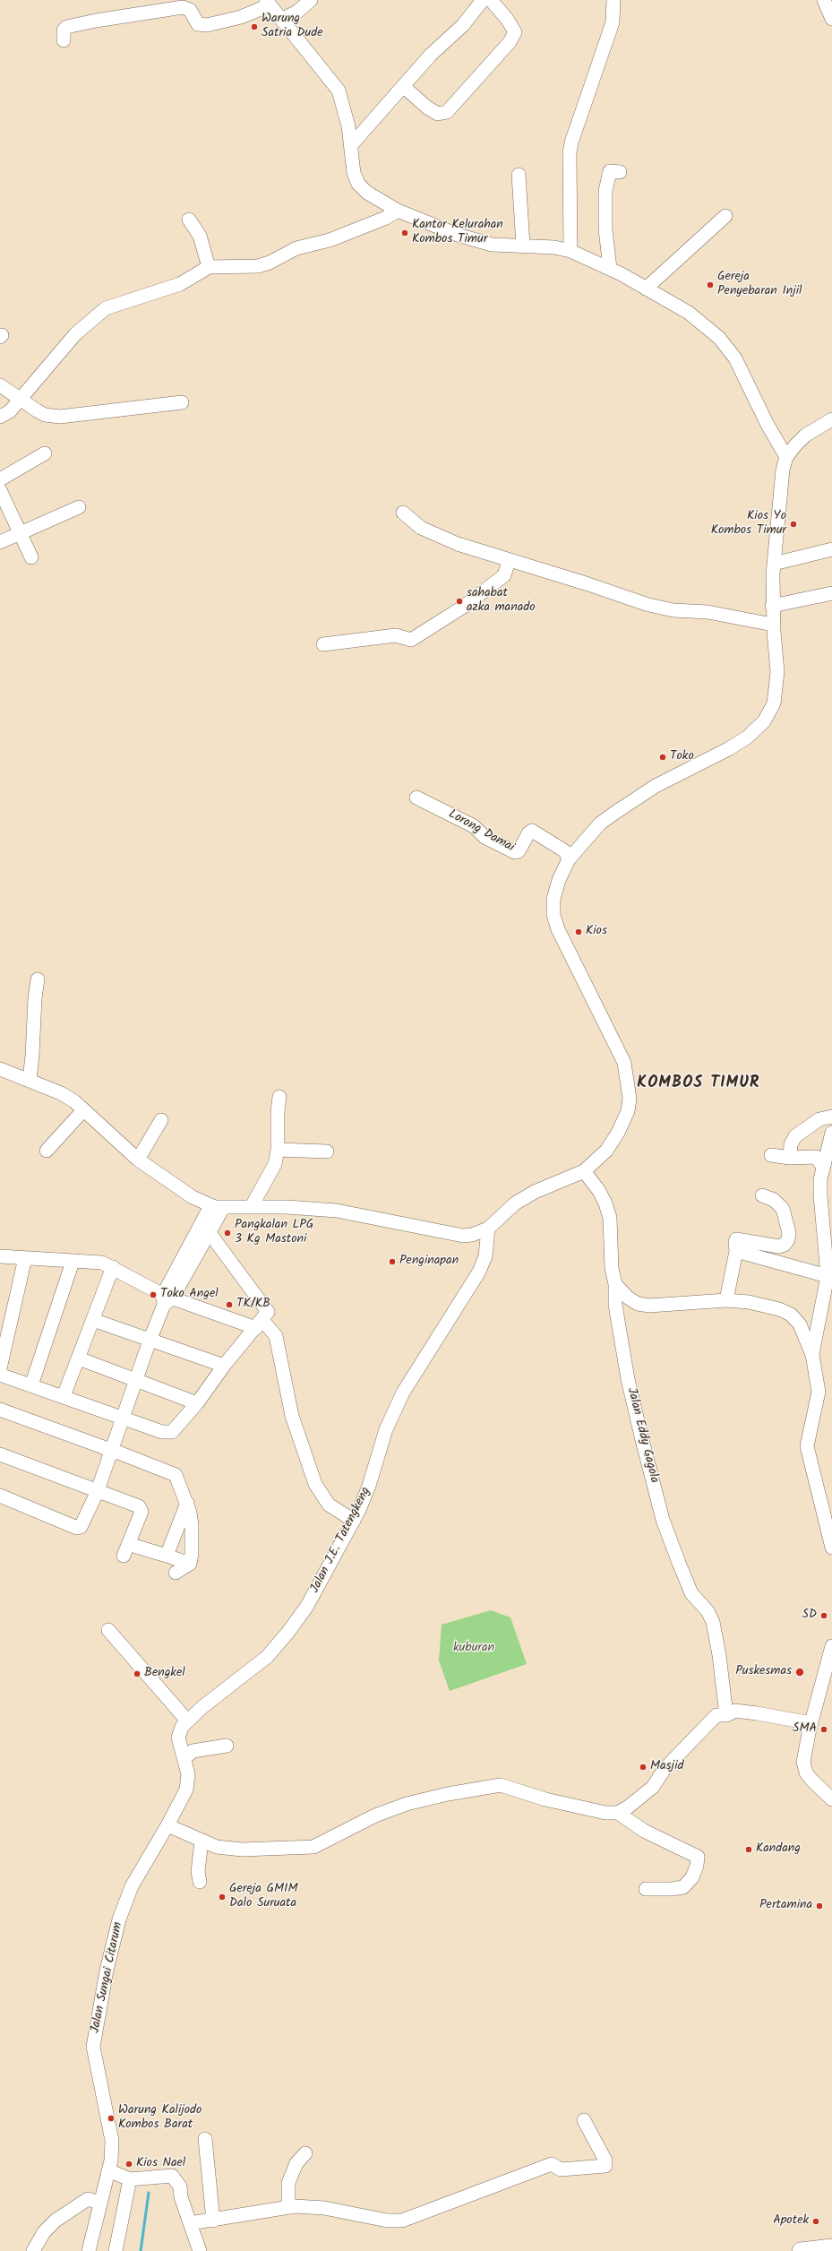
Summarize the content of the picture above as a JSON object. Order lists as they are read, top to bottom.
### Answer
{
  "streets": {
    "street": [
      "Lorong Damai",
      "Jalan Eddy Gagola",
      "Jalan J.E. Tatengkeng",
      "Jalan Sungai Citarum"
    ]
  },
  "crossings": [
    ["Jalan J.E. Tatengkeng", "Jalan Sungai Citarum"]
  ],
  "districts": ["KOMBOS TIMUR"],
  "parks": ["kuburan"],
  "places": [
    "Warung Satria Dude",
    "Kantor Kelurahan Kombos Timur",
    "Gereja Penyebaran Injil",
    "Kios Yo Kombos Timur",
    "sahabat azka manado",
    "Toko",
    "Kios",
    "Pangkalan LPG 3 Kg Mastoni",
    "Penginapan",
    "Toko Angel",
    "TK/KB",
    "SD",
    "Puskesmas",
    "Bengkel",
    "SMA",
    "Masjid",
    "Kandang",
    "Gereja GMIM Dalo Suruata",
    "Pertamina",
    "Warung Kalijodo Kombos Barat",
    "Kios Nael",
    "Apotek"
  ]
}
